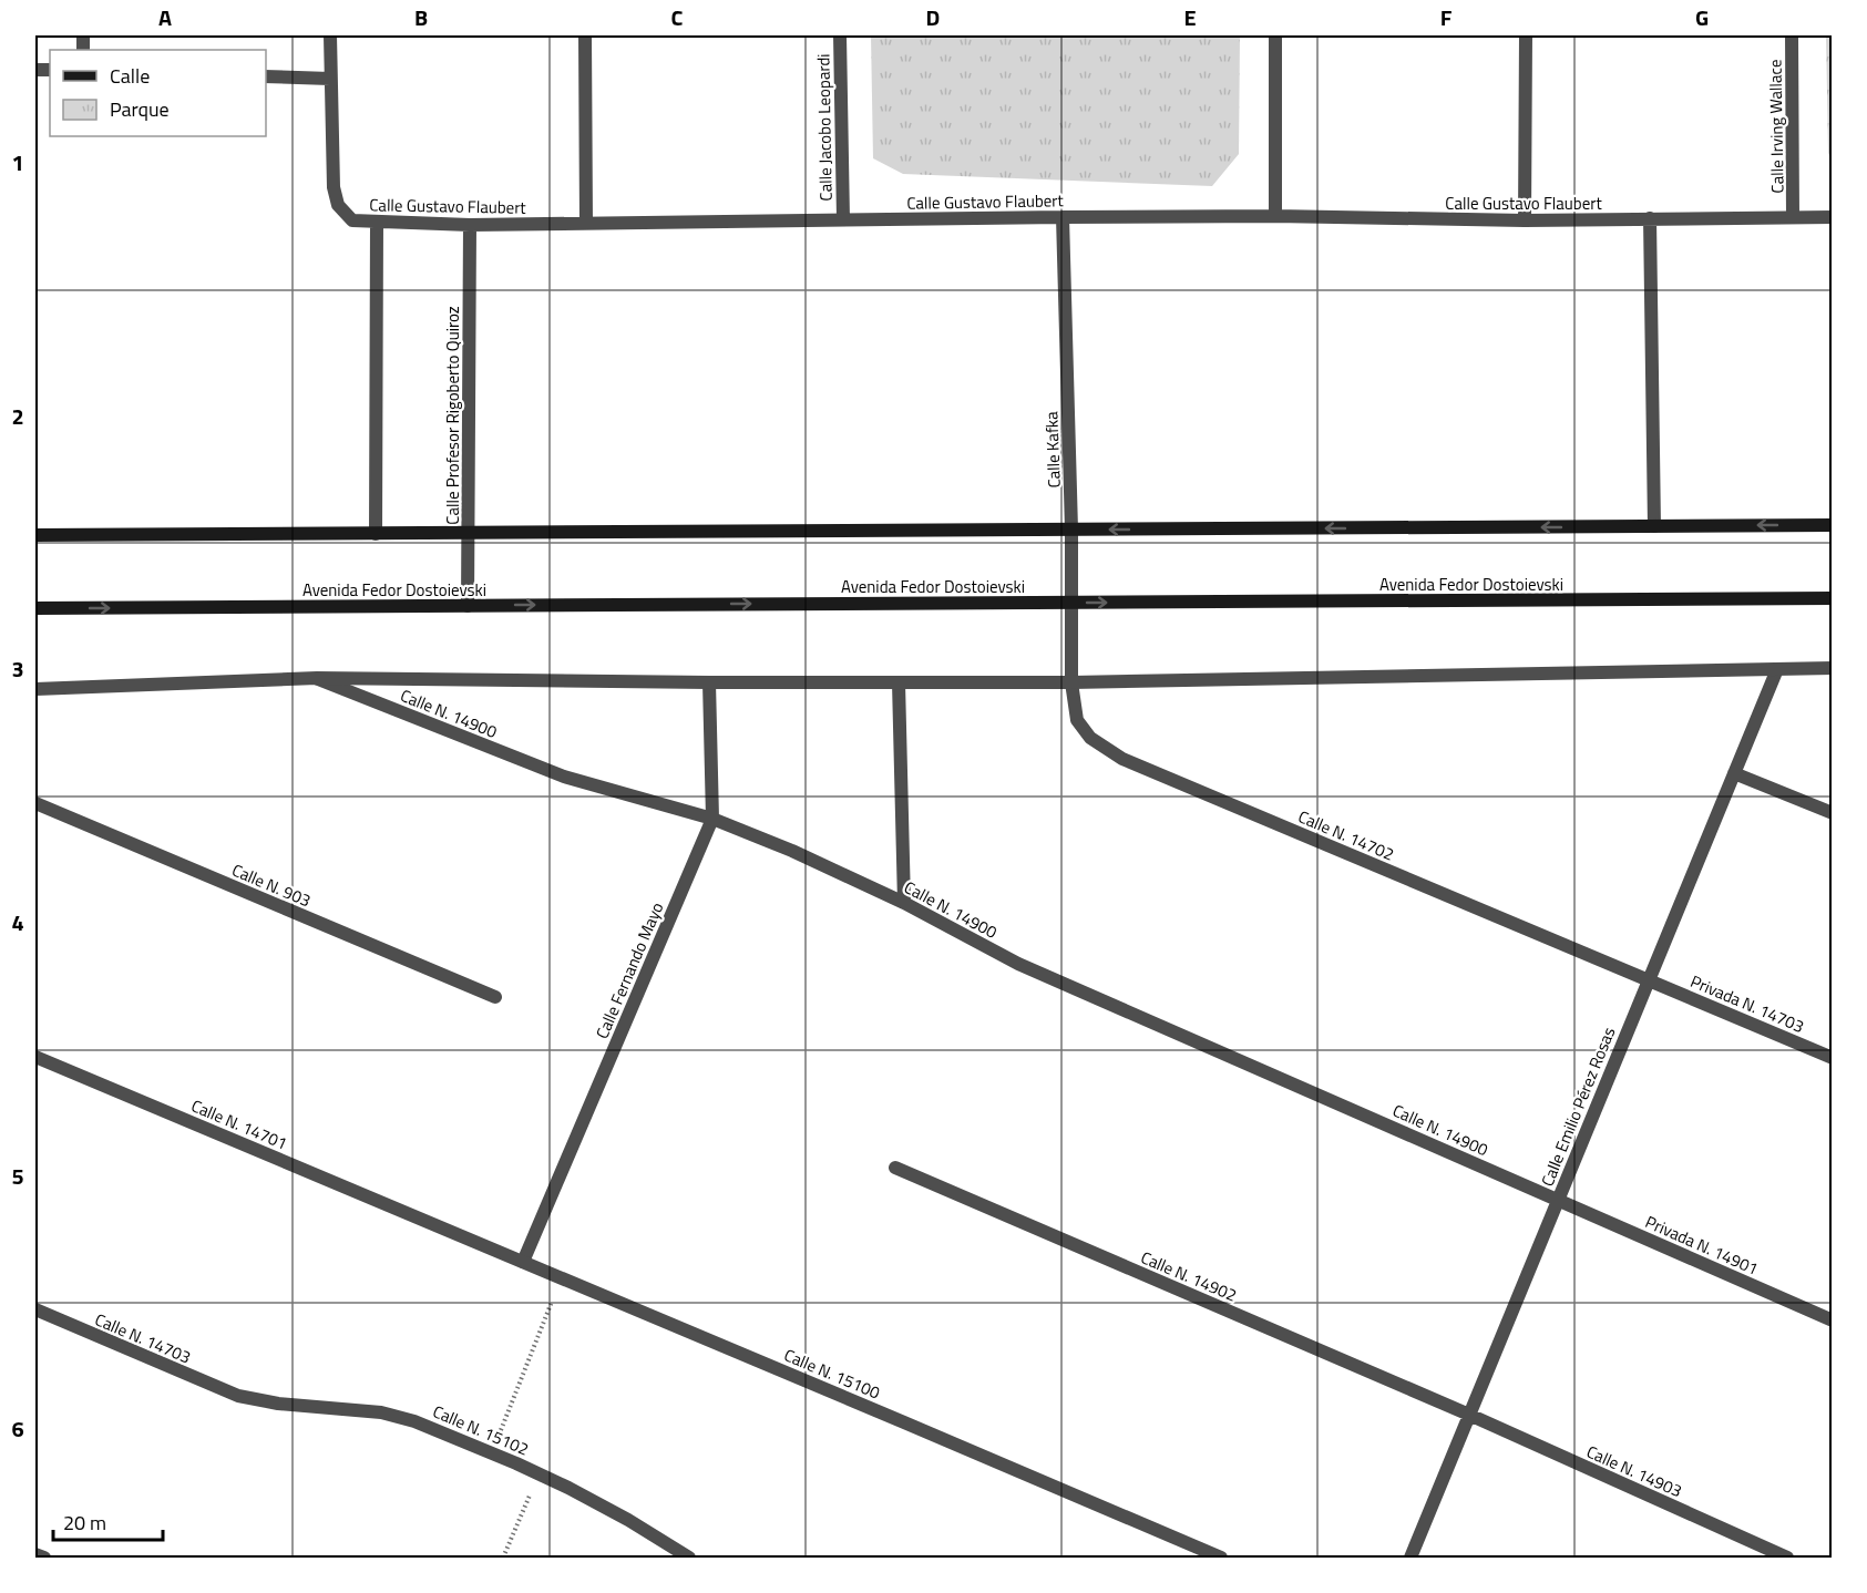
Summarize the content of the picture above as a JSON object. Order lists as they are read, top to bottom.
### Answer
{
  "streets": {
    "main road": ["Avenida Fedor Dostoievski"],
    "street": [
      "Calle Irving Wallace",
      "Calle Jacobo Leopardi",
      "Calle Gustavo Flaubert",
      "Calle Profesor Rigoberto Quiroz",
      "Calle Kafka",
      "Calle N. 14900",
      "Calle N. 14702",
      "Calle N. 903",
      "Calle Fernando Mayo",
      "Privada N. 14703",
      "Calle Emilio Pérez Rosas",
      "Calle N. 14701",
      "Privada N. 14901",
      "Calle N. 14902",
      "Calle N. 14703",
      "Calle N. 15100",
      "Calle N. 15102",
      "Calle N. 14903"
    ]
  },
  "crossings": [
    ["Calle Irving Wallace", "Calle Gustavo Flaubert"],
    ["Calle Jacobo Leopardi", "Calle Gustavo Flaubert"],
    ["Calle Gustavo Flaubert", "Calle Profesor Rigoberto Quiroz"],
    ["Calle Gustavo Flaubert", "Calle Kafka"],
    ["Calle Profesor Rigoberto Quiroz", "Avenida Fedor Dostoievski"],
    ["Calle Kafka", "Avenida Fedor Dostoievski"],
    ["Calle Kafka", "Calle N. 14702"],
    ["Calle N. 14900", "Calle Fernando Mayo"],
    ["Calle N. 14900", "Calle Emilio Pérez Rosas"],
    ["Calle N. 14900", "Privada N. 14901"],
    ["Calle N. 14702", "Privada N. 14703"],
    ["Calle N. 14702", "Calle Emilio Pérez Rosas"],
    ["Calle Fernando Mayo", "Calle N. 15100"],
    ["Privada N. 14703", "Calle Emilio Pérez Rosas"],
    ["Calle Emilio Pérez Rosas", "Privada N. 14901"],
    ["Calle Emilio Pérez Rosas", "Calle N. 14902"],
    ["Calle Emilio Pérez Rosas", "Calle N. 14903"],
    ["Calle N. 14701", "Calle N. 15100"],
    ["Calle N. 14902", "Calle N. 14903"],
    ["Calle N. 14703", "Calle N. 15102"]
  ],
  "legend": ["Calle", "Parque"],
  "scale_bar": "20 m",
  "grid": {
    "columns": [
      "A",
      "B",
      "C",
      "D",
      "E",
      "F",
      "G"
    ],
    "rows": [
      "1",
      "2",
      "3",
      "4",
      "5",
      "6"
    ]
  }
}
